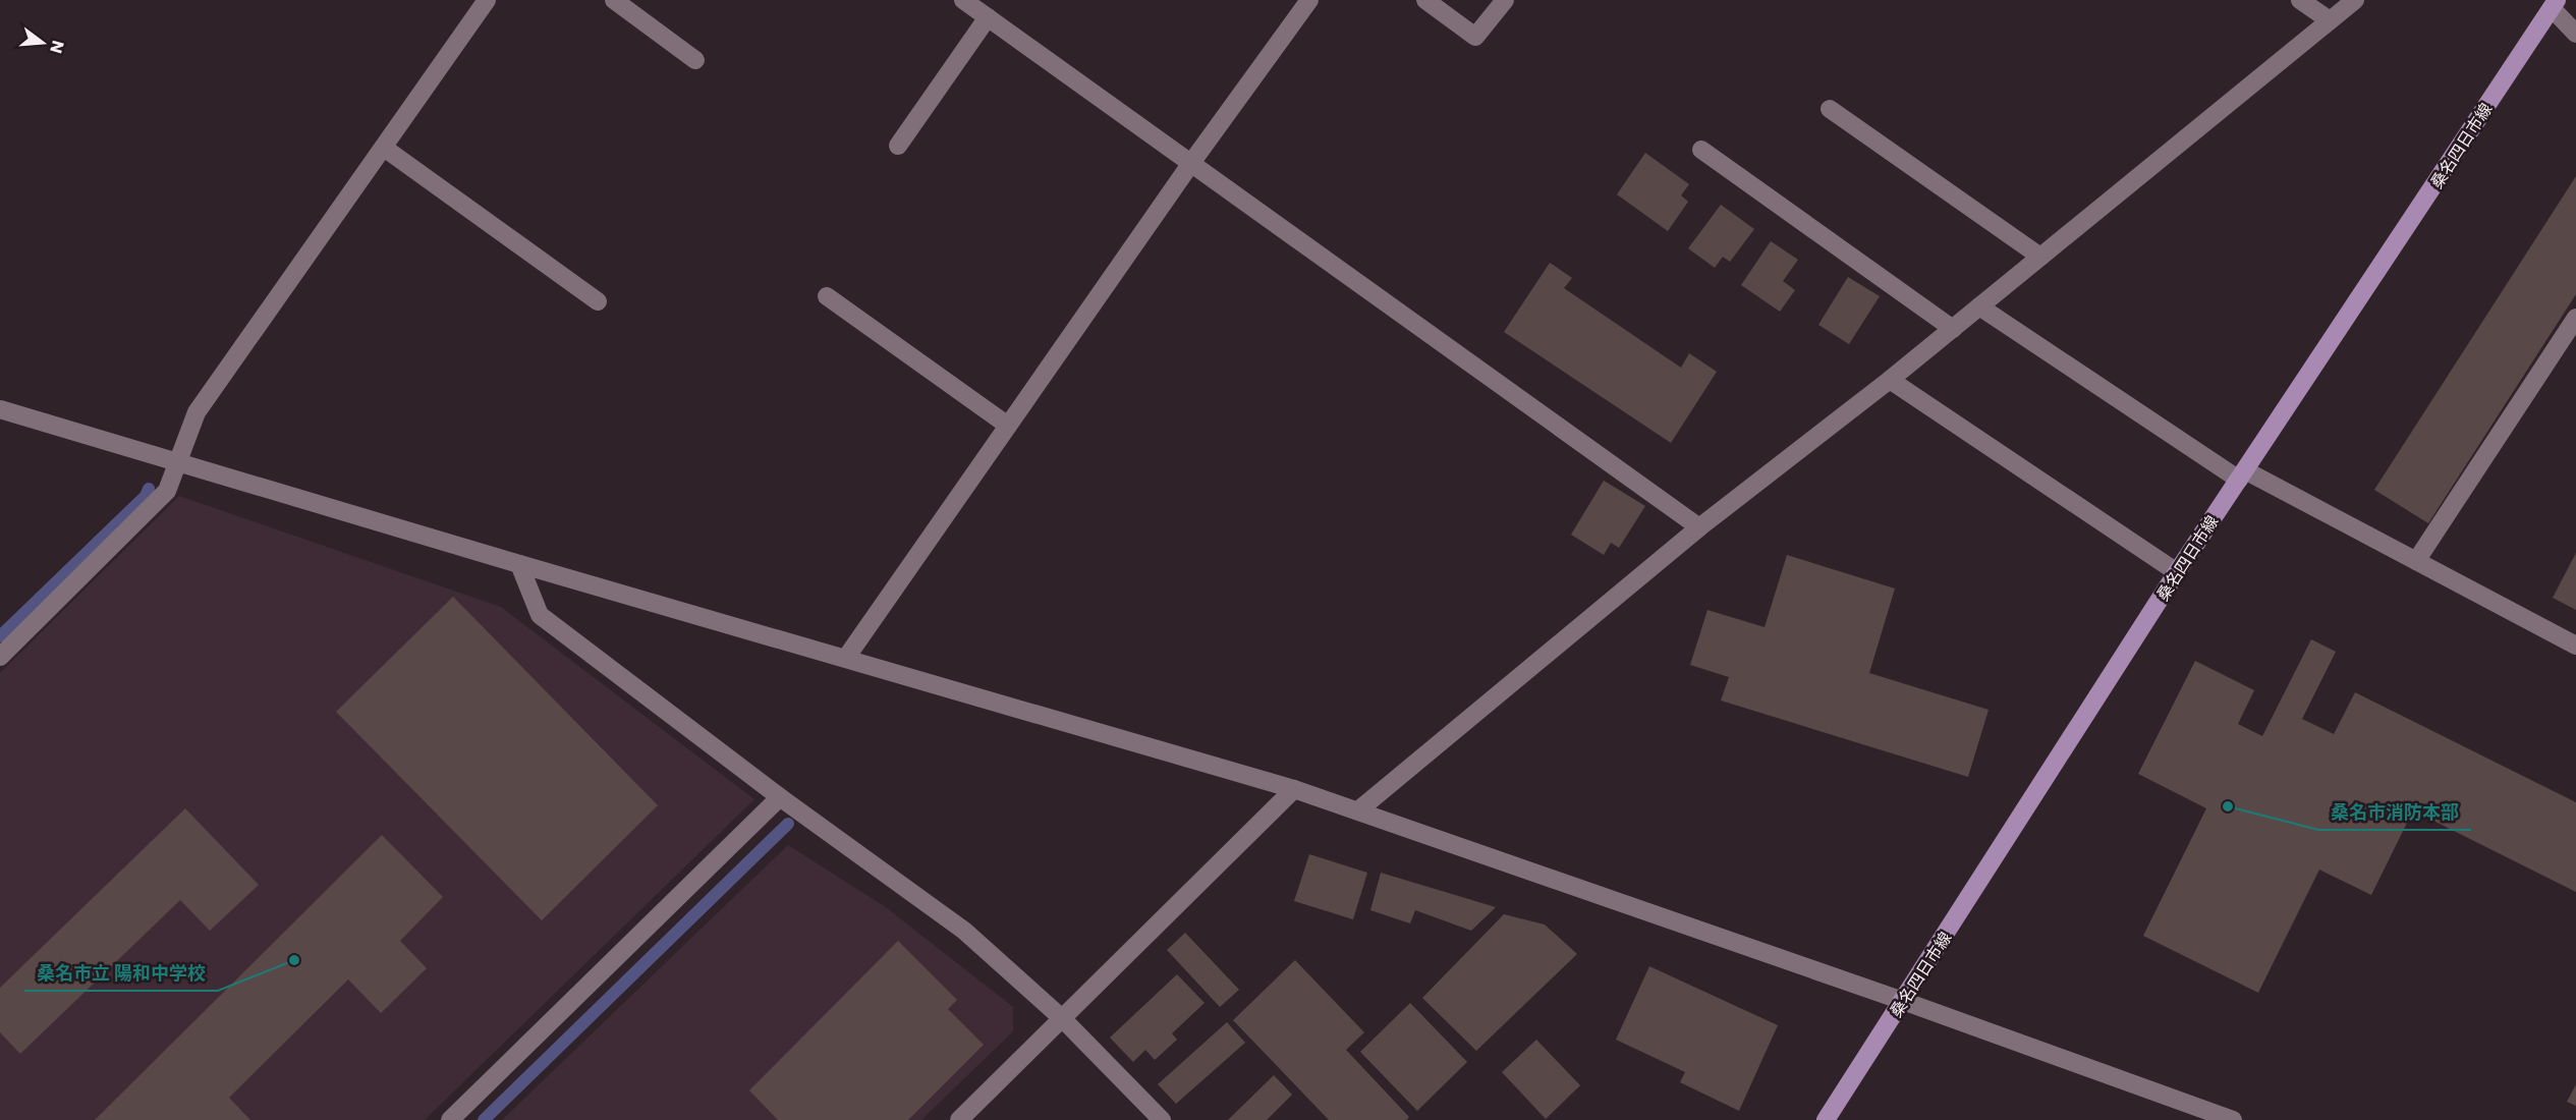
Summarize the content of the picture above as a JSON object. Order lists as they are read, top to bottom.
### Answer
{
  "streets": {
    "main road": ["桑名四日市線"]
  },
  "places": ["桑名市消防本部", "桑名市立 陽和中学校"],
  "north": "right"
}
